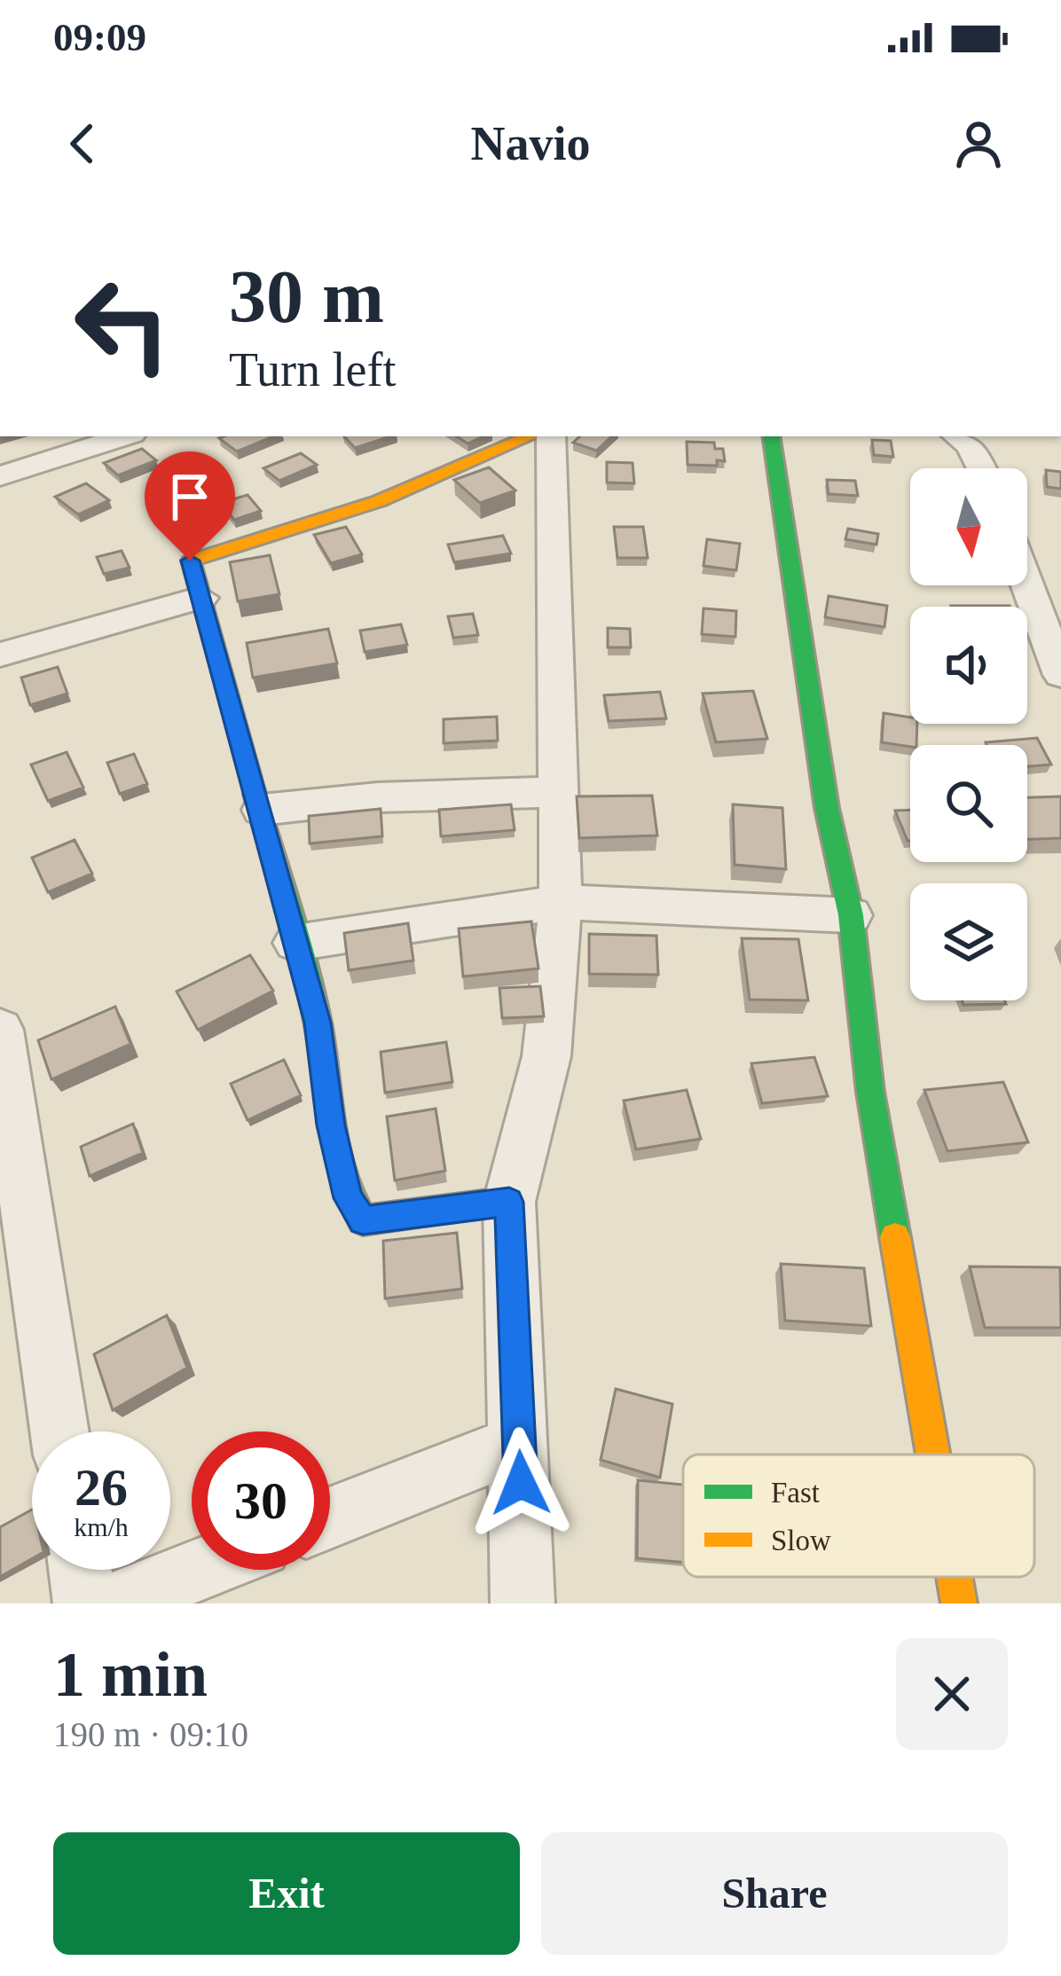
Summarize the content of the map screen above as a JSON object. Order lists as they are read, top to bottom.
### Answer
{
  "legend": ["Fast", "Slow"],
  "north": "bottom",
  "page": {
    "status": "09:09",
    "header": "Navio",
    "turn": ["30 m", "Turn left"],
    "speed": "26 km/h",
    "limit": "30",
    "heading": ["1 min", "190 m · 09:10"],
    "buttons": ["Exit", "Share"]
  }
}
